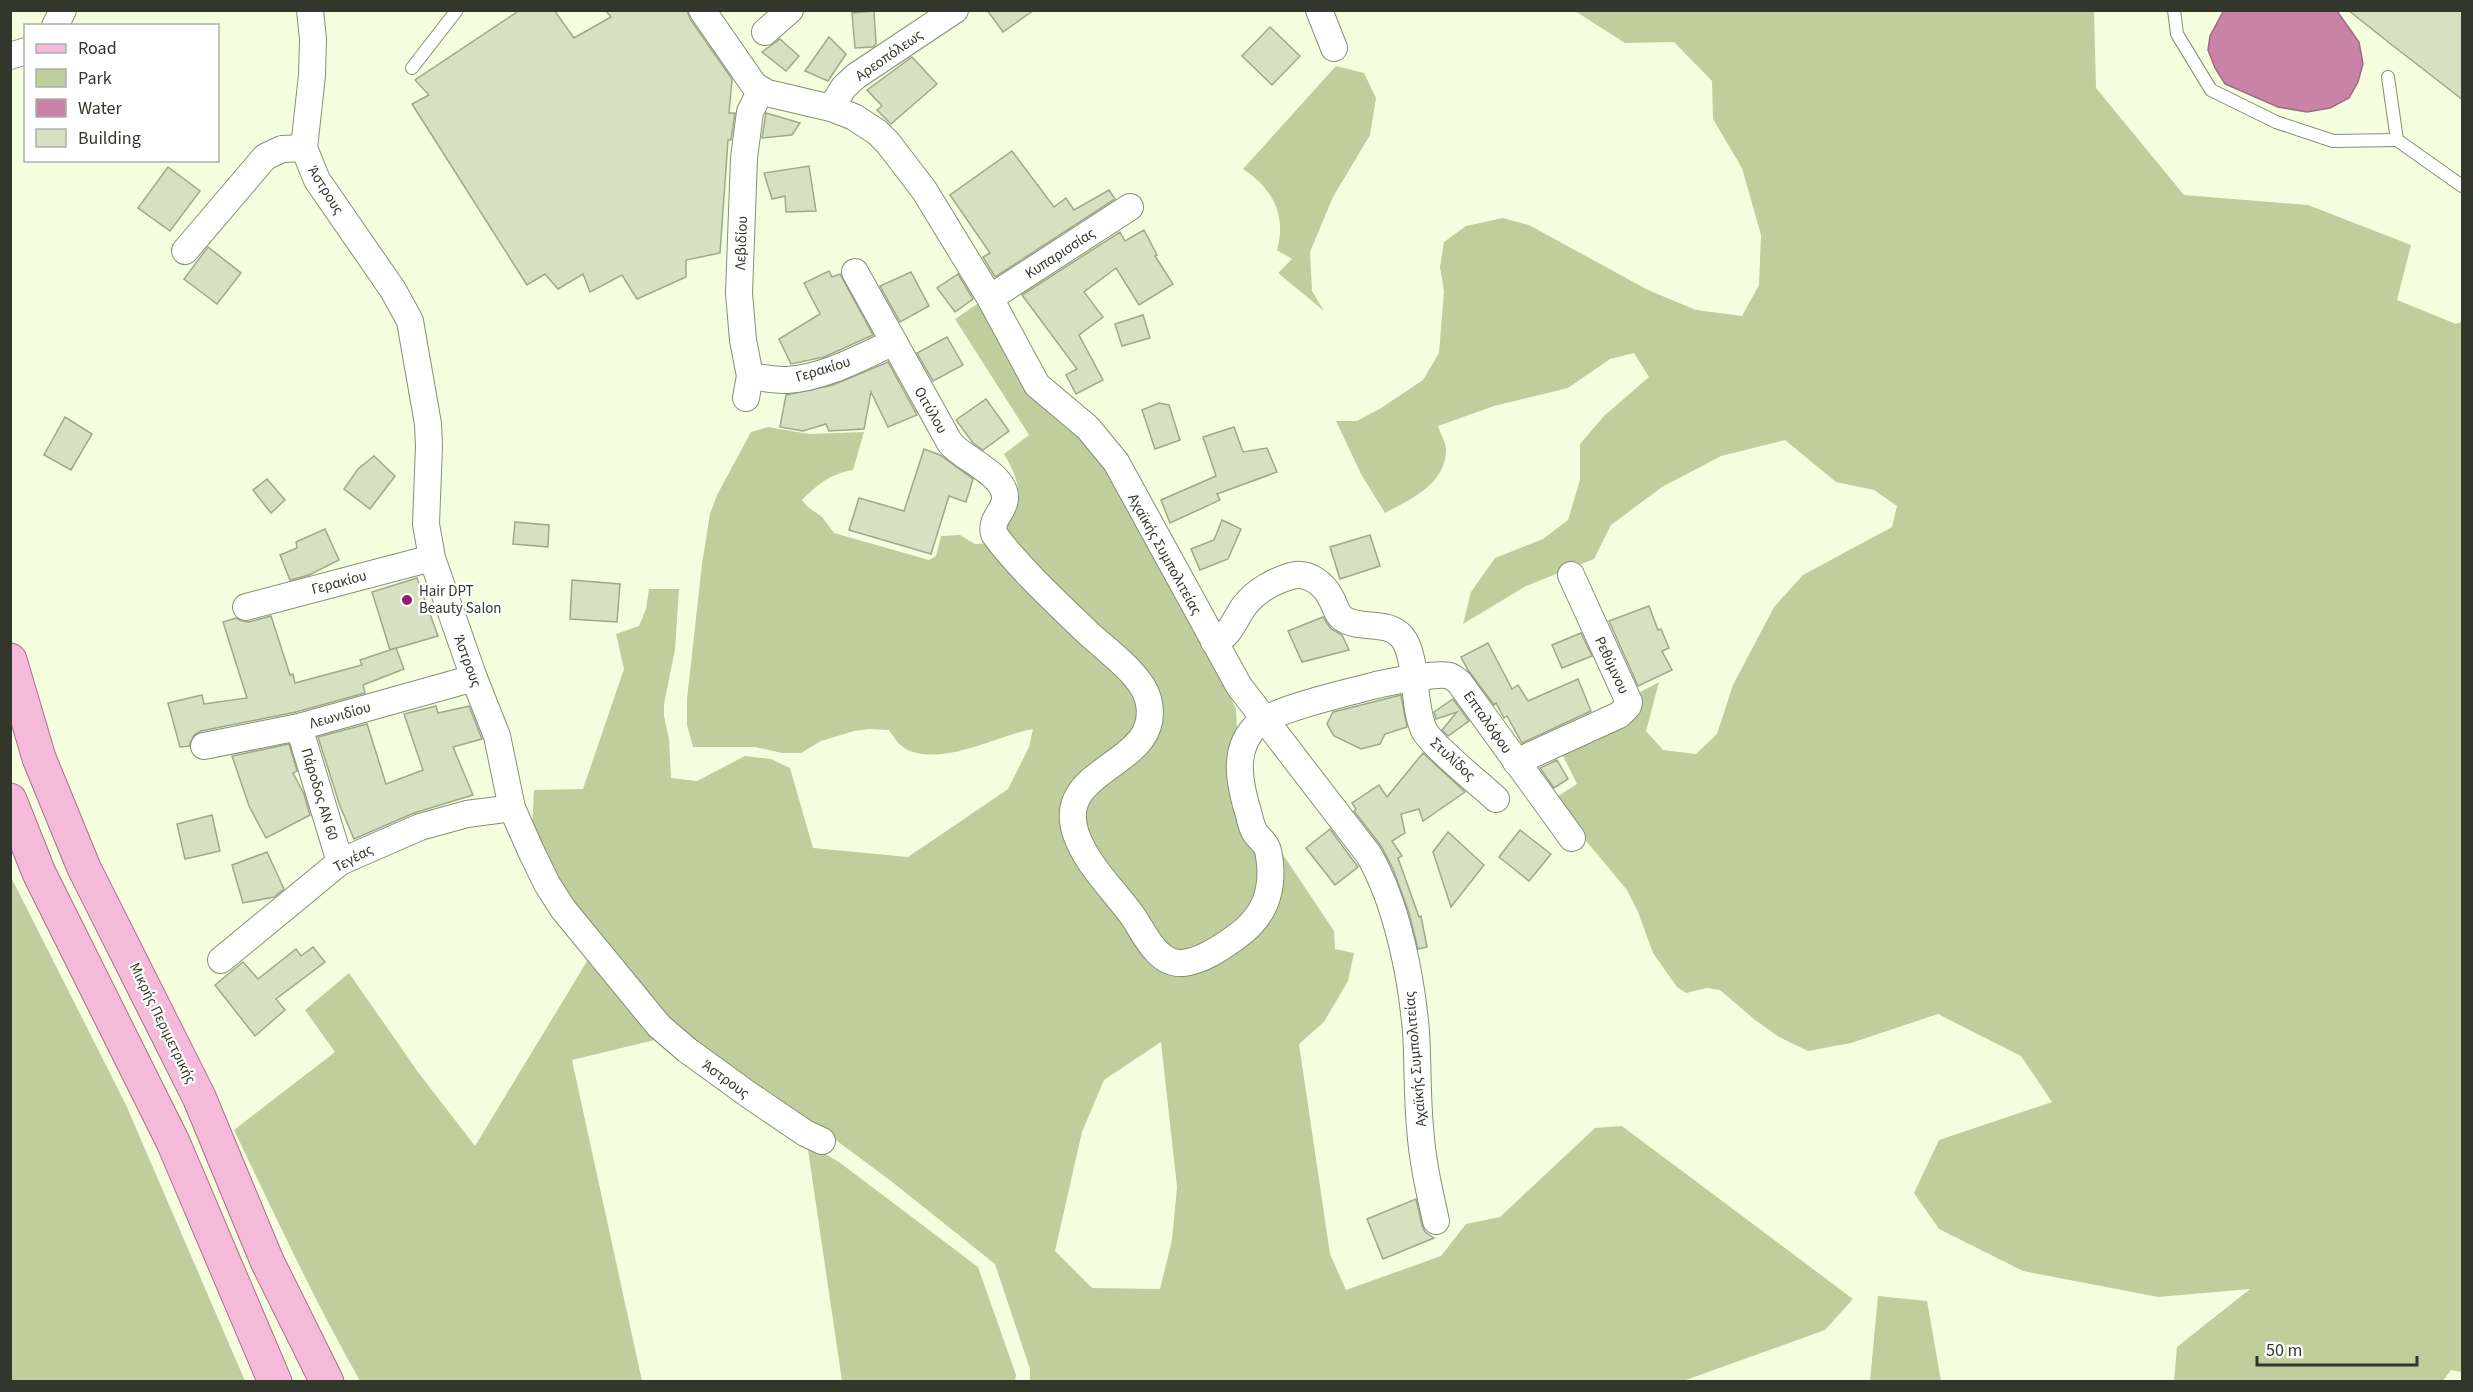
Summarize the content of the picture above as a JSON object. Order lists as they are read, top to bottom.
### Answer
{
  "streets": {
    "main road": ["Μικρής Περιμετρικής"],
    "street": [
      "Αρεοπόλεως",
      "Άστρους",
      "Λεβιδίου",
      "Κυπαρισσίας",
      "Γερακίου",
      "Οιτύλου",
      "Αχαϊκής Συμπολιτείας",
      "Ρεθύμνου",
      "Λεωνιδίου",
      "Επταλόφου",
      "Στυλίδος",
      "Πάροδος ΑΝ 60",
      "Τεγέας"
    ]
  },
  "crossings": [
    ["Αρεοπόλεως", "Αχαϊκής Συμπολιτείας"],
    ["Άστρους", "Γερακίου"],
    ["Άστρους", "Λεωνιδίου"],
    ["Άστρους", "Τεγέας"],
    ["Λεβιδίου", "Γερακίου"],
    ["Λεβιδίου", "Αχαϊκής Συμπολιτείας"],
    ["Κυπαρισσίας", "Αχαϊκής Συμπολιτείας"],
    ["Γερακίου", "Οιτύλου"],
    ["Οιτύλου", "Αχαϊκής Συμπολιτείας"],
    ["Οιτύλου", "Επταλόφου"],
    ["Αχαϊκής Συμπολιτείας", "Επταλόφου"],
    ["Αχαϊκής Συμπολιτείας", "Στυλίδος"],
    ["Ρεθύμνου", "Επταλόφου"],
    ["Λεωνιδίου", "Πάροδος ΑΝ 60"],
    ["Επταλόφου", "Στυλίδος"],
    ["Πάροδος ΑΝ 60", "Τεγέας"]
  ],
  "places": ["Hair DPT Beauty Salon"],
  "legend": [
    "Road",
    "Park",
    "Water",
    "Building"
  ],
  "scale_bar": "50 m"
}
